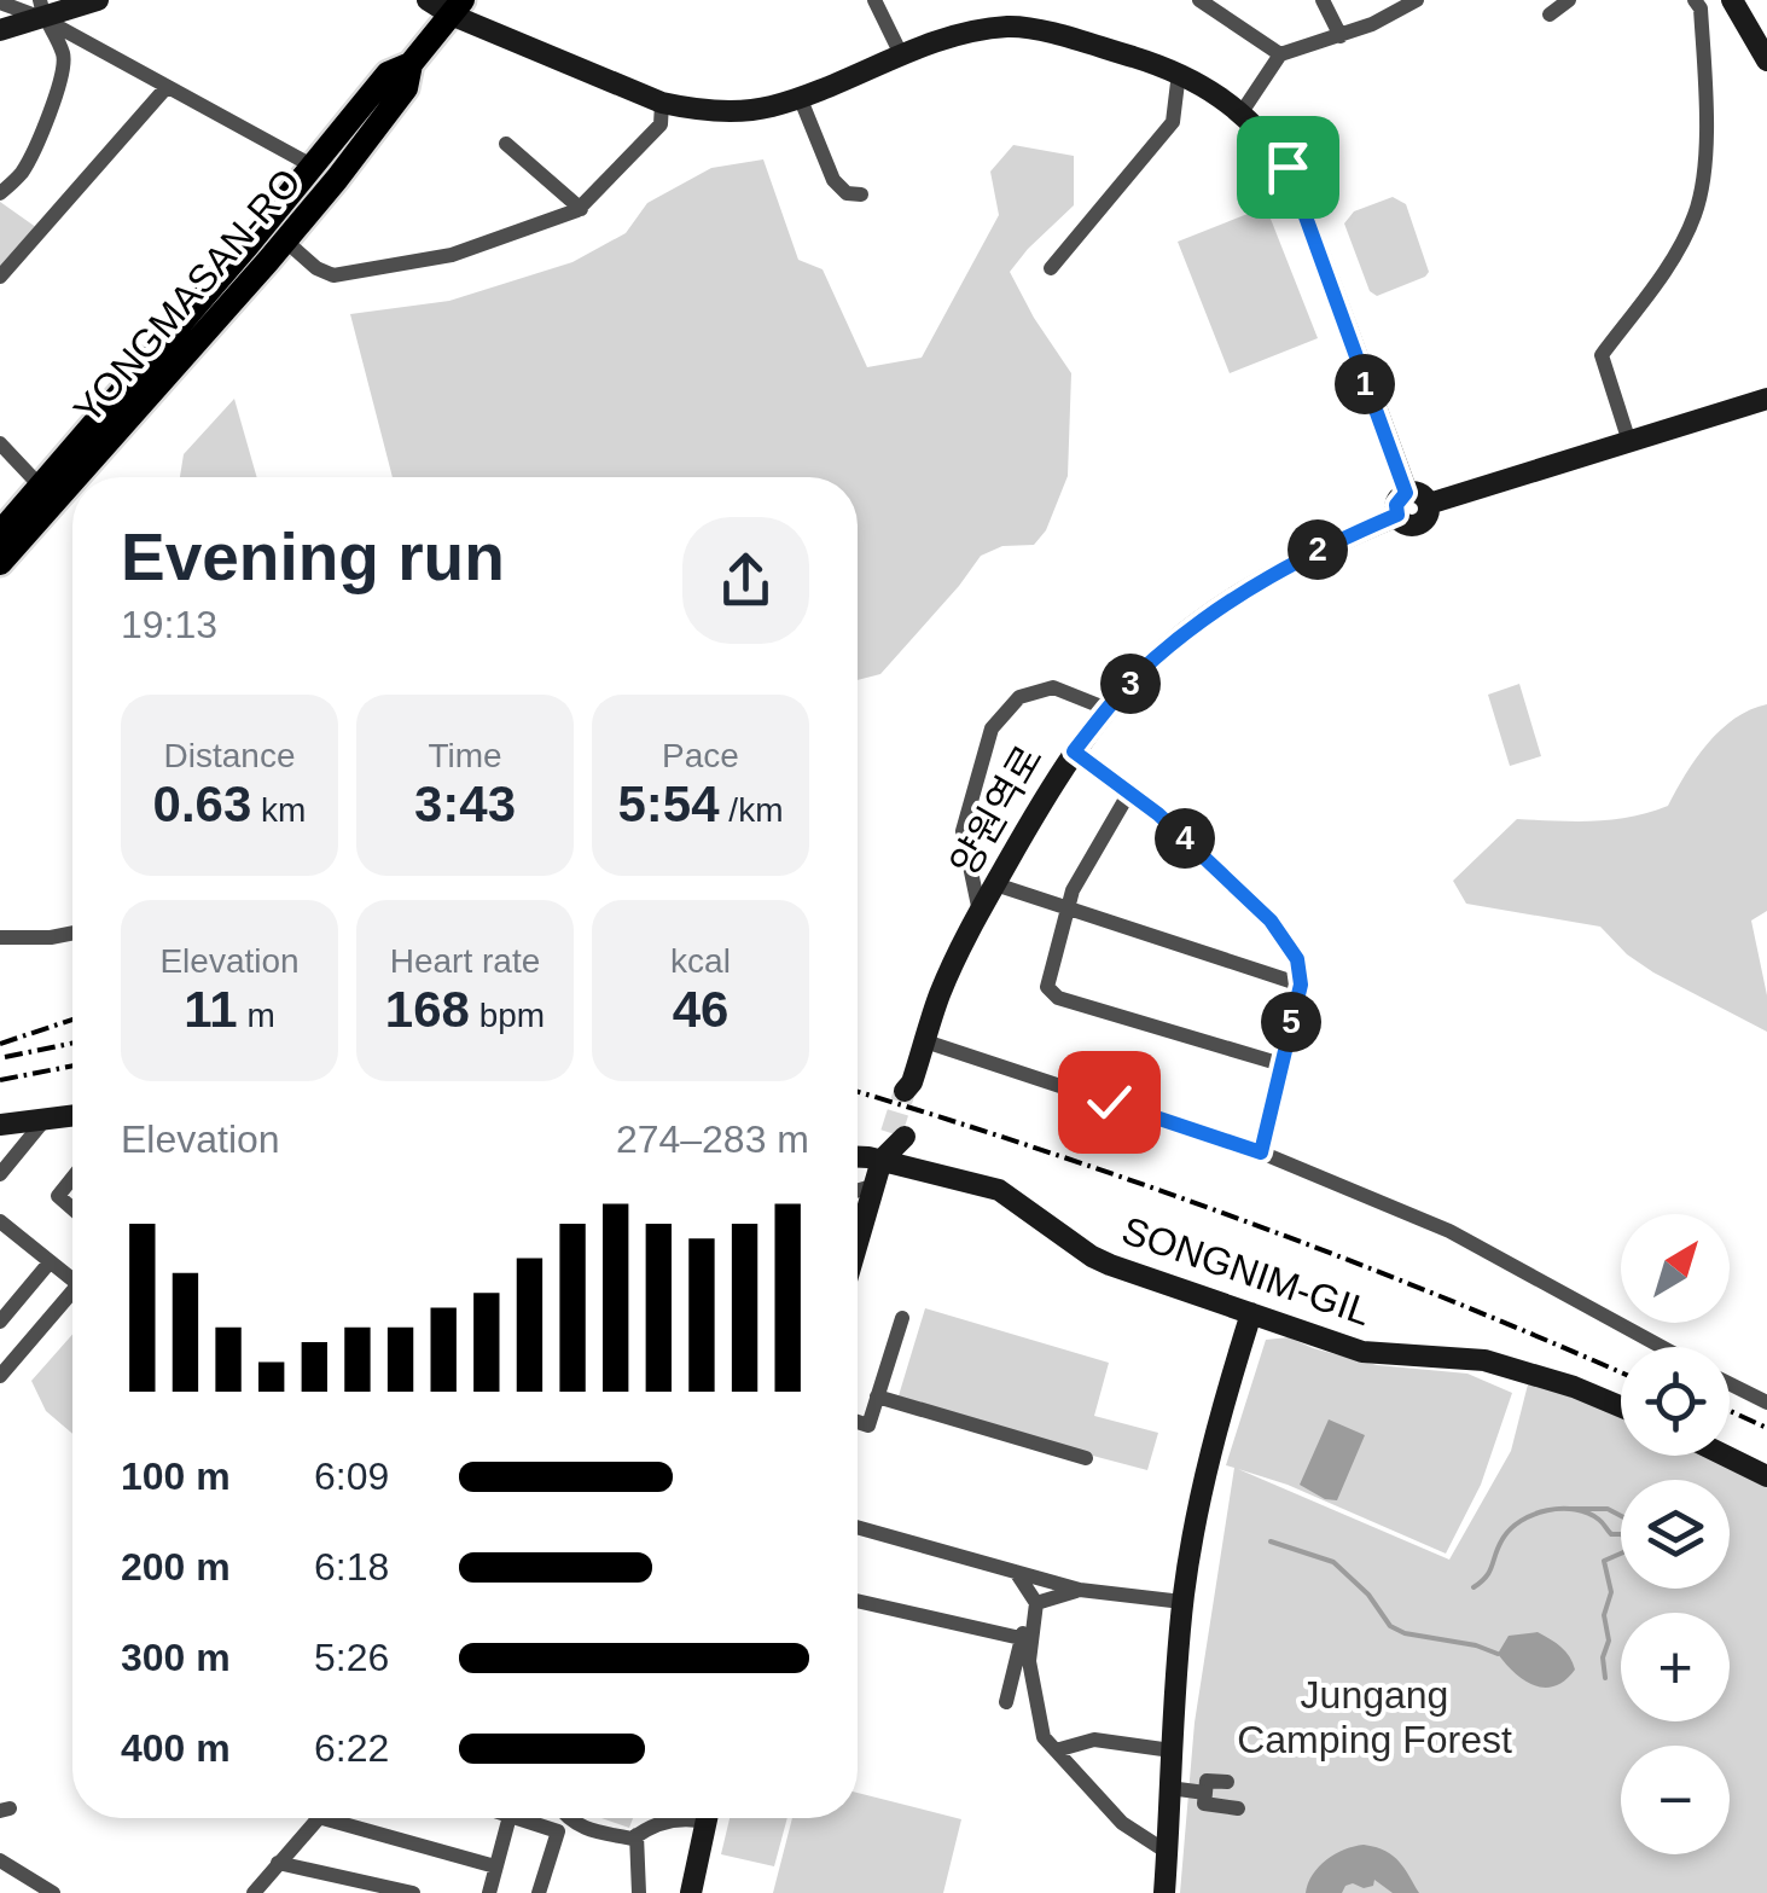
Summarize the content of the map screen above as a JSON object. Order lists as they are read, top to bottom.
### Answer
{
  "streets": {
    "main road": ["YONGMASAN-RO"],
    "street": ["양원역로", "SONGNIM-GIL"]
  },
  "parks": ["Jungang Camping Forest"],
  "north": "top right",
  "page": {
    "pins": [
      "1",
      "2",
      "3",
      "4",
      "5"
    ],
    "heading": ["Evening run", "19:13"],
    "stats": [
      ["Distance", "0.63 km"],
      ["Time", "3:43"],
      ["Pace", "5:54 /km"],
      ["Elevation", "11 m"],
      ["Heart rate", "168 bpm"],
      ["kcal", "46"]
    ],
    "chart": ["Elevation", "274–283 m"],
    "map_buttons": ["+", "−"],
    "list": [
      {
        "name": "100 m",
        "note": "6:09"
      },
      {
        "name": "200 m",
        "note": "6:18"
      },
      {
        "name": "300 m",
        "note": "5:26"
      },
      {
        "name": "400 m",
        "note": "6:22"
      }
    ]
  }
}
